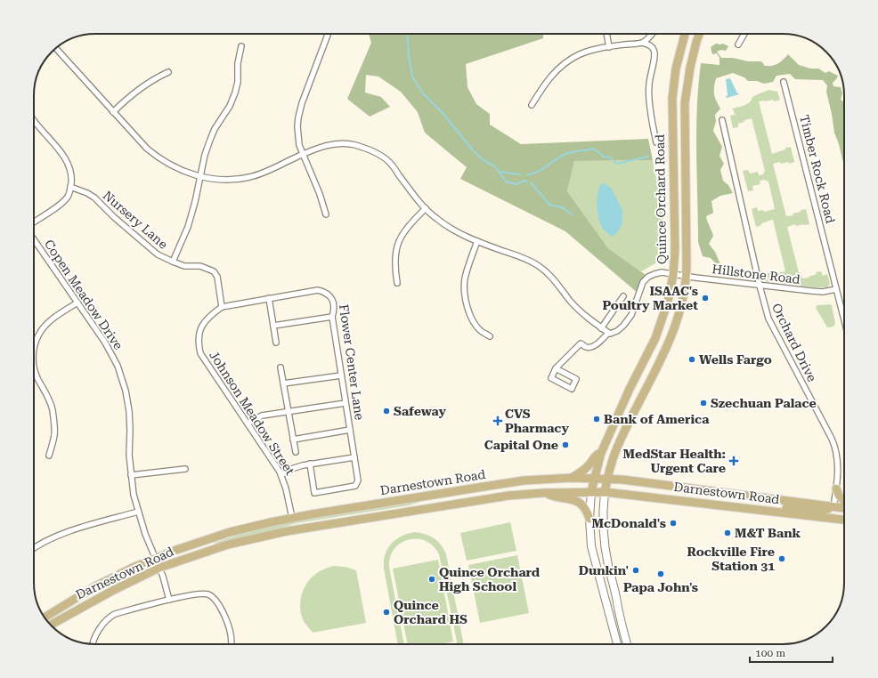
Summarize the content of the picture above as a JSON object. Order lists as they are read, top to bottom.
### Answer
{
  "streets": {
    "main road": ["Quince Orchard Road", "Darnestown Road"],
    "street": [
      "Timber Rock Road",
      "Nursery Lane",
      "Hillstone Road",
      "Copen Meadow Drive",
      "Orchard Drive",
      "Flower Center Lane",
      "Johnson Meadow Street"
    ]
  },
  "crossings": [
    ["Timber Rock Road", "Hillstone Road"],
    ["Quince Orchard Road", "Hillstone Road"],
    ["Quince Orchard Road", "Darnestown Road"],
    ["Nursery Lane", "Flower Center Lane"],
    ["Nursery Lane", "Johnson Meadow Street"],
    ["Hillstone Road", "Orchard Drive"],
    ["Copen Meadow Drive", "Darnestown Road"],
    ["Orchard Drive", "Darnestown Road"],
    ["Flower Center Lane", "Johnson Meadow Street"],
    ["Johnson Meadow Street", "Darnestown Road"]
  ],
  "places": {
    "other": [
      "ISAAC's Poultry Market",
      "Wells Fargo",
      "Szechuan Palace",
      "Safeway",
      "Bank of America",
      "Capital One",
      "McDonald's",
      "M&T Bank",
      "Rockville Fire Station 31",
      "Dunkin'",
      "Papa John's",
      "Quince Orchard High School",
      "Quince Orchard HS"
    ],
    "health": ["CVS Pharmacy", "MedStar Health: Urgent Care"]
  },
  "scale_bar": "100 m"
}
